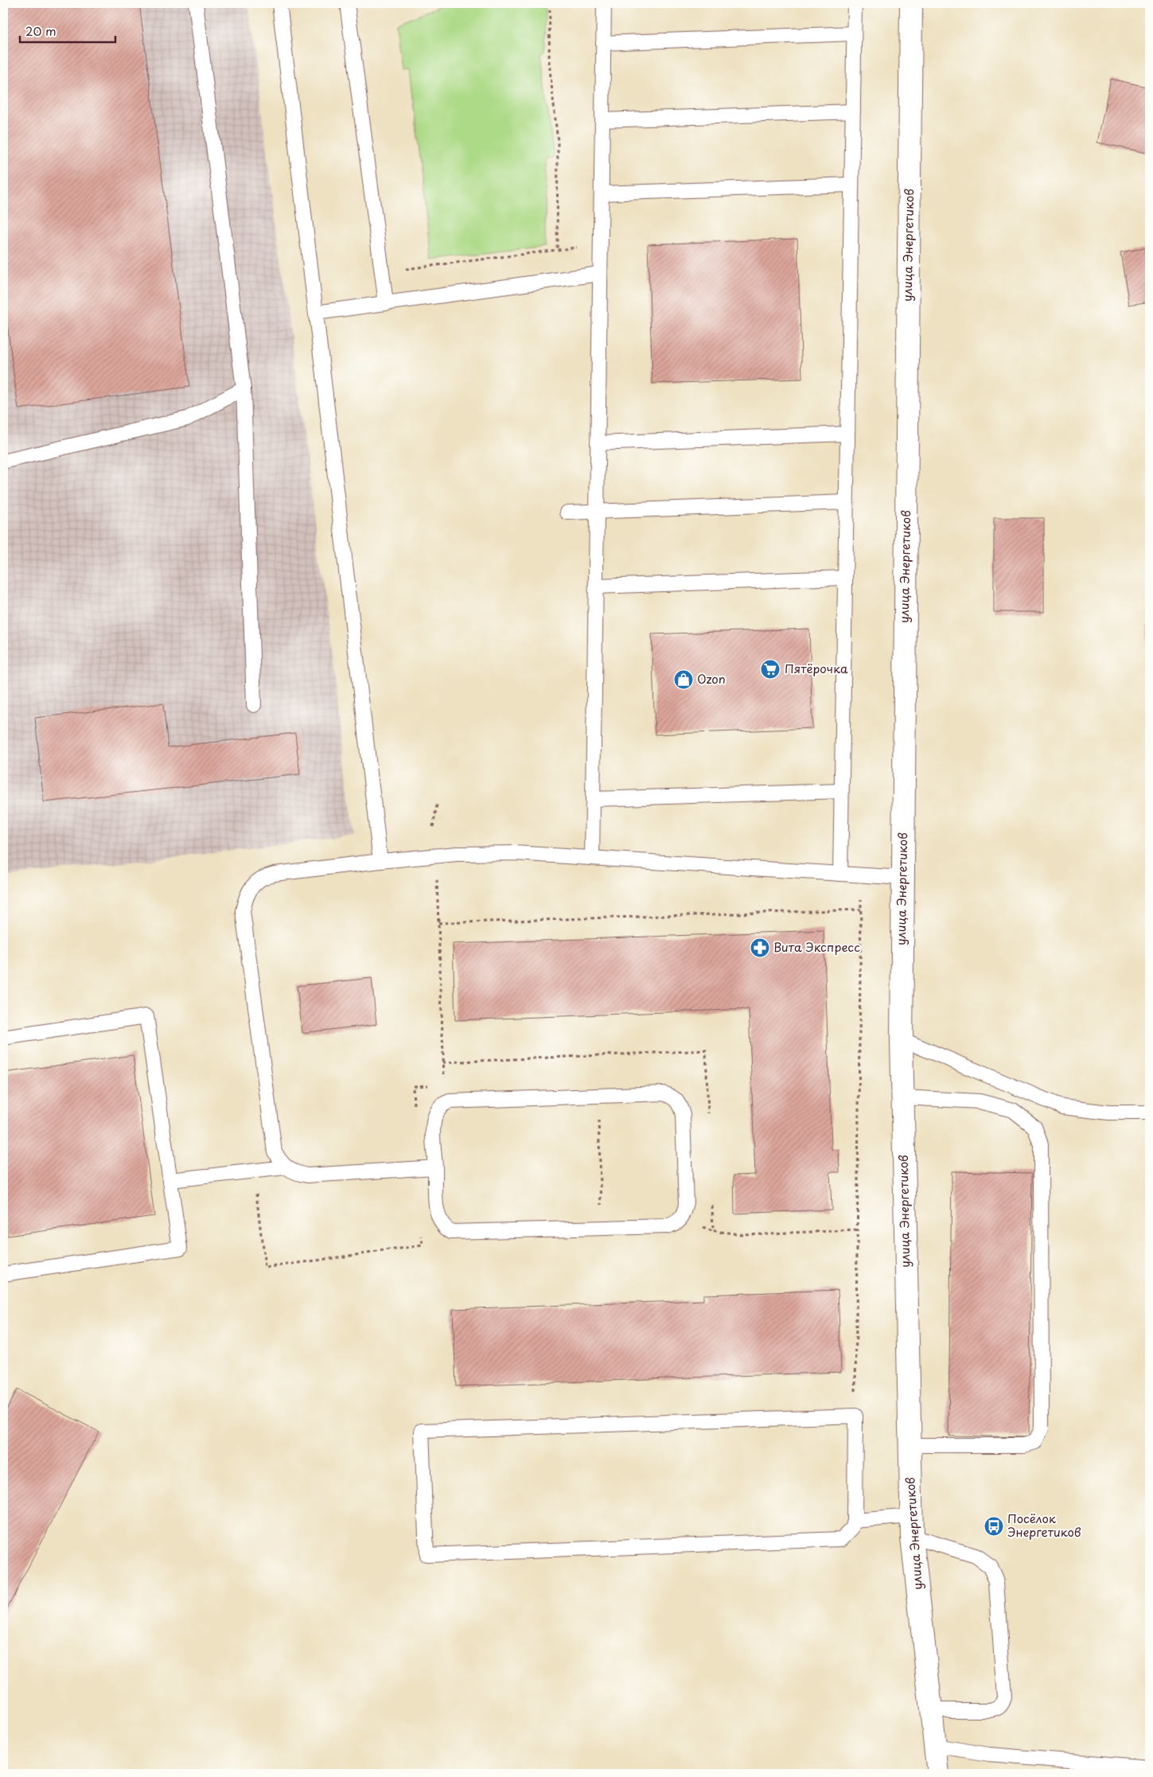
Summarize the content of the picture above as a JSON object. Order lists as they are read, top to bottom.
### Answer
{
  "streets": {
    "street": ["улица Энергетиков"]
  },
  "places": {
    "supermarket": ["Пятёрочка"],
    "shop": ["Ozon"],
    "pharmacy": ["Вита Экспресс"],
    "bus stop": ["Посёлок Энергетиков"]
  },
  "scale_bar": "20 m"
}
